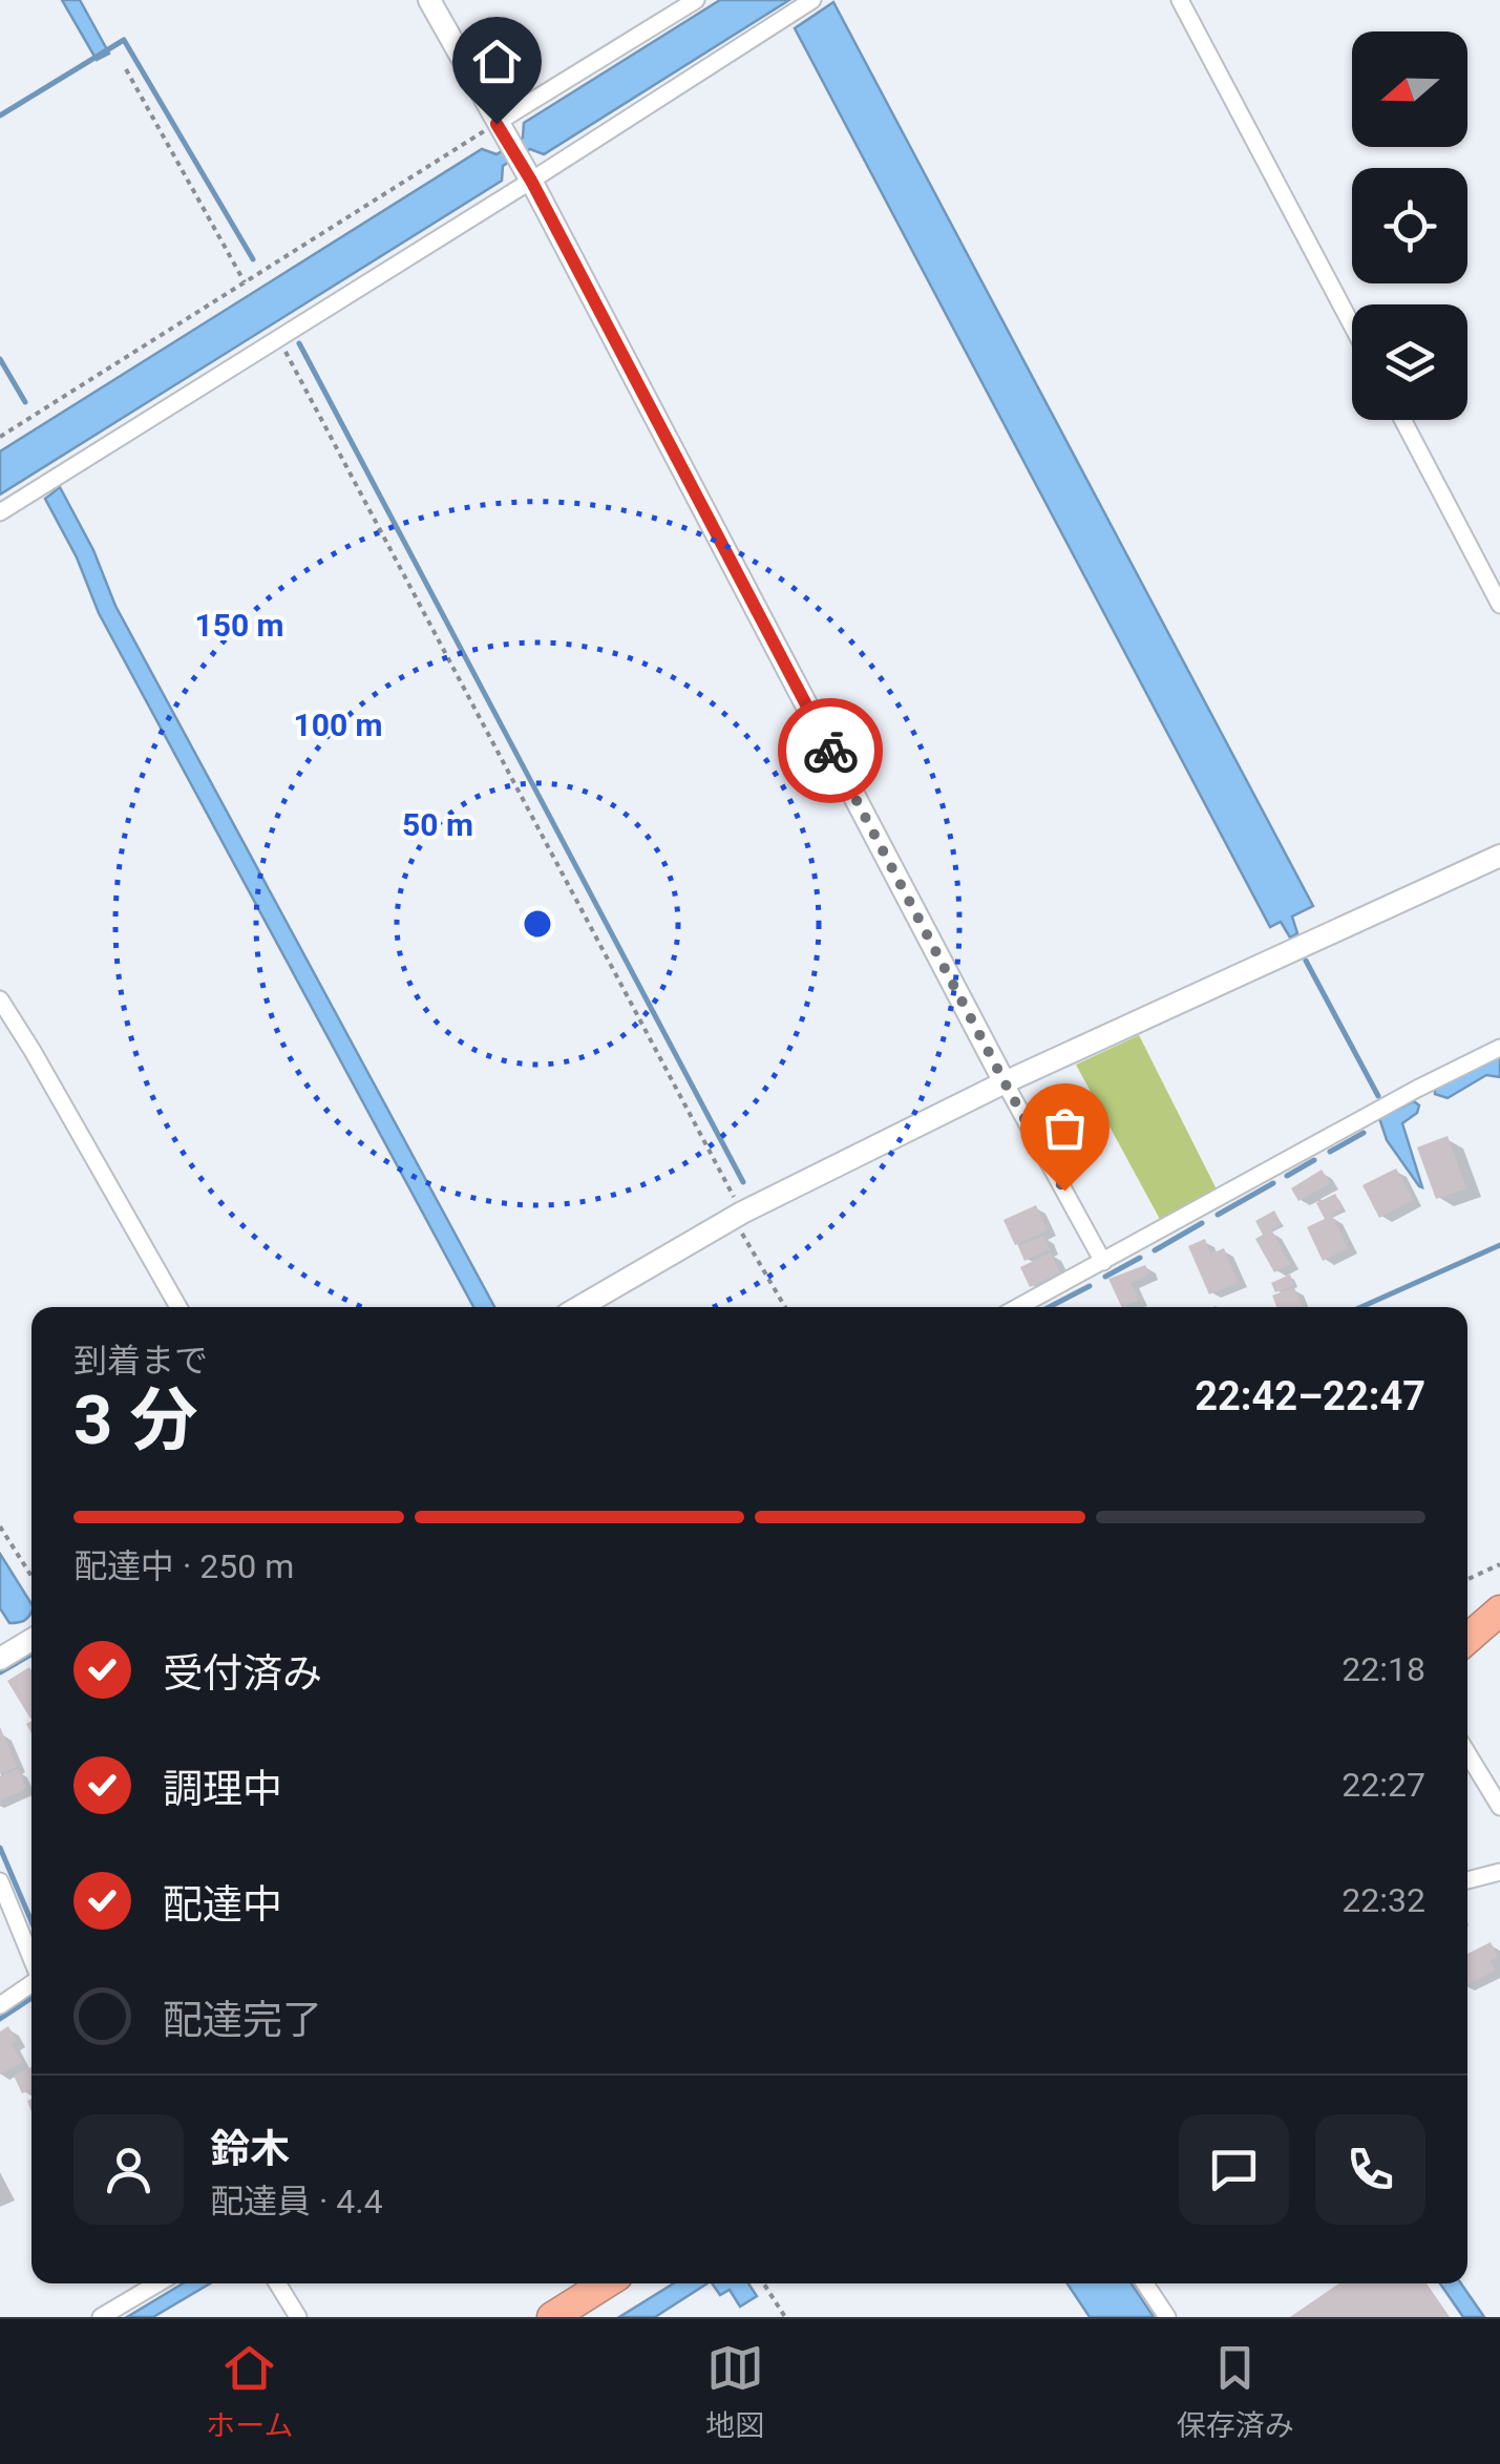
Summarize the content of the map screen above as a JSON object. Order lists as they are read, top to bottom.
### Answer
{
  "north": "left",
  "page": {
    "heading": ["3 分", "到着まで", "22:42–22:47"],
    "panel": ["鈴木", "配達員 · 4.4"],
    "bar": "配達中 · 250 m",
    "list": [
      ["受付済み", "22:18"],
      ["調理中", "22:27"],
      ["配達中", "22:32"],
      "配達完了"
    ],
    "tabs": ["ホーム", "地図", "保存済み"]
  },
  "rings": ["150 m", "100 m", "50 m"]
}
